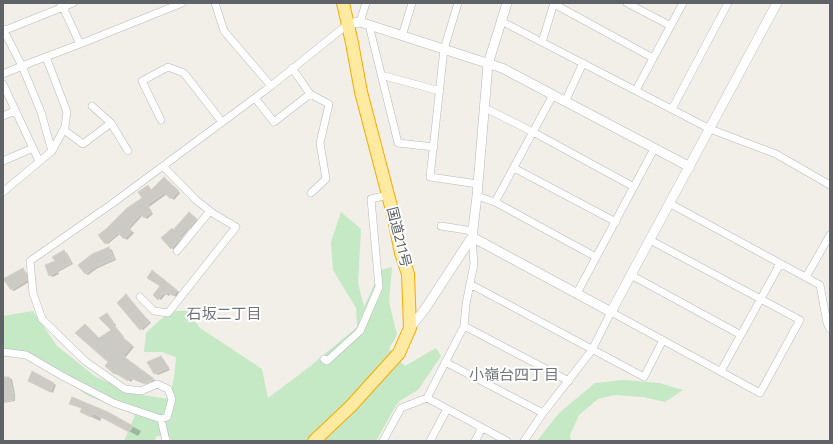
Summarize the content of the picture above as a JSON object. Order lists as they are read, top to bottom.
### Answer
{
  "streets": {
    "highway": ["国道211号"]
  },
  "districts": ["石坂二丁目", "小嶺台四丁目"]
}
